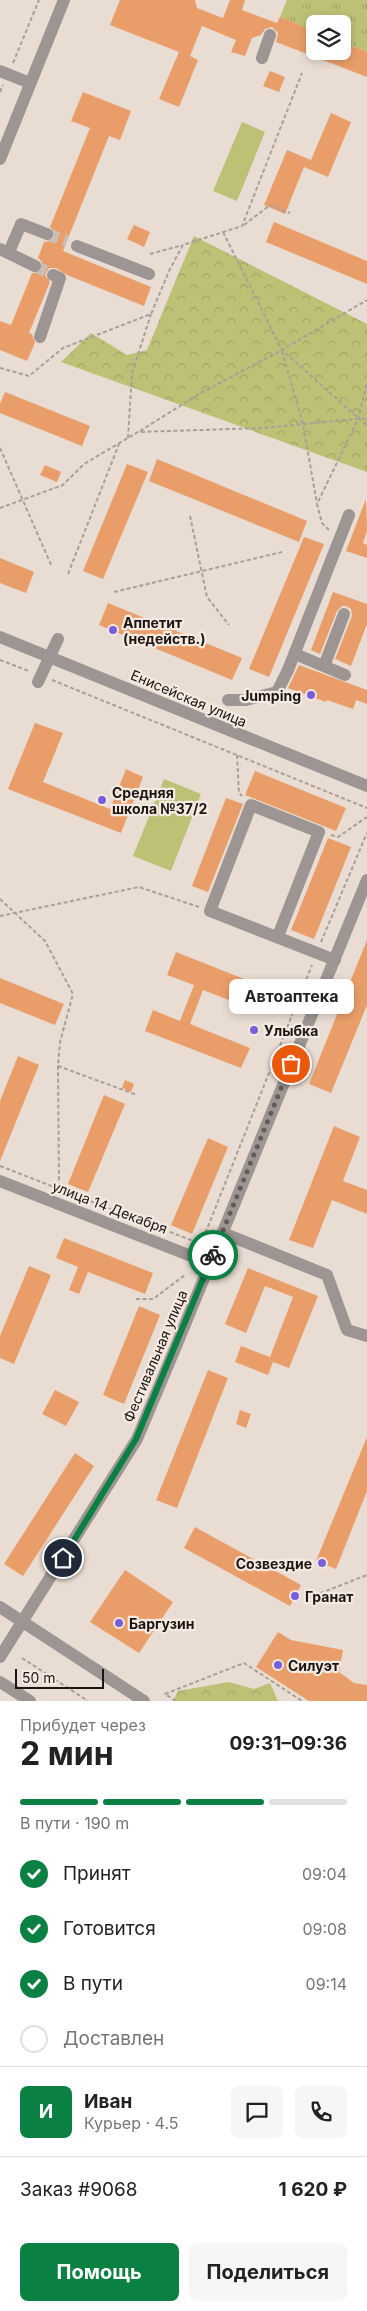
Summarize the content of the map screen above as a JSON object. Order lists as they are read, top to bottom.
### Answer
{
  "streets": {
    "street": ["Енисейская улица", "улица 14 Декабря", "Фестивальная улица"]
  },
  "crossings": [
    ["улица 14 Декабря", "Фестивальная улица"]
  ],
  "places": [
    "Аппетит (недейств.)",
    "Jumping",
    "Средняя школа №37/2",
    "Улыбка",
    "Автоаптека",
    "Созвездие",
    "Гранат",
    "Баргузин",
    "Силуэт"
  ],
  "scale_bar": "50 m",
  "page": {
    "bubble": "Автоаптека",
    "scale": "50 m",
    "heading": ["2 мин", "Прибудет через", "09:31–09:36"],
    "panel": [
      "Иван",
      "Курьер · 4.5",
      "Заказ #9068",
      "1 620 ₽"
    ],
    "bar": "В пути · 190 m",
    "list": [
      ["Принят", "09:04"],
      ["Готовится", "09:08"],
      ["В пути", "09:14"],
      "Доставлен"
    ],
    "round": "И",
    "buttons": ["Помощь", "Поделиться"]
  }
}
